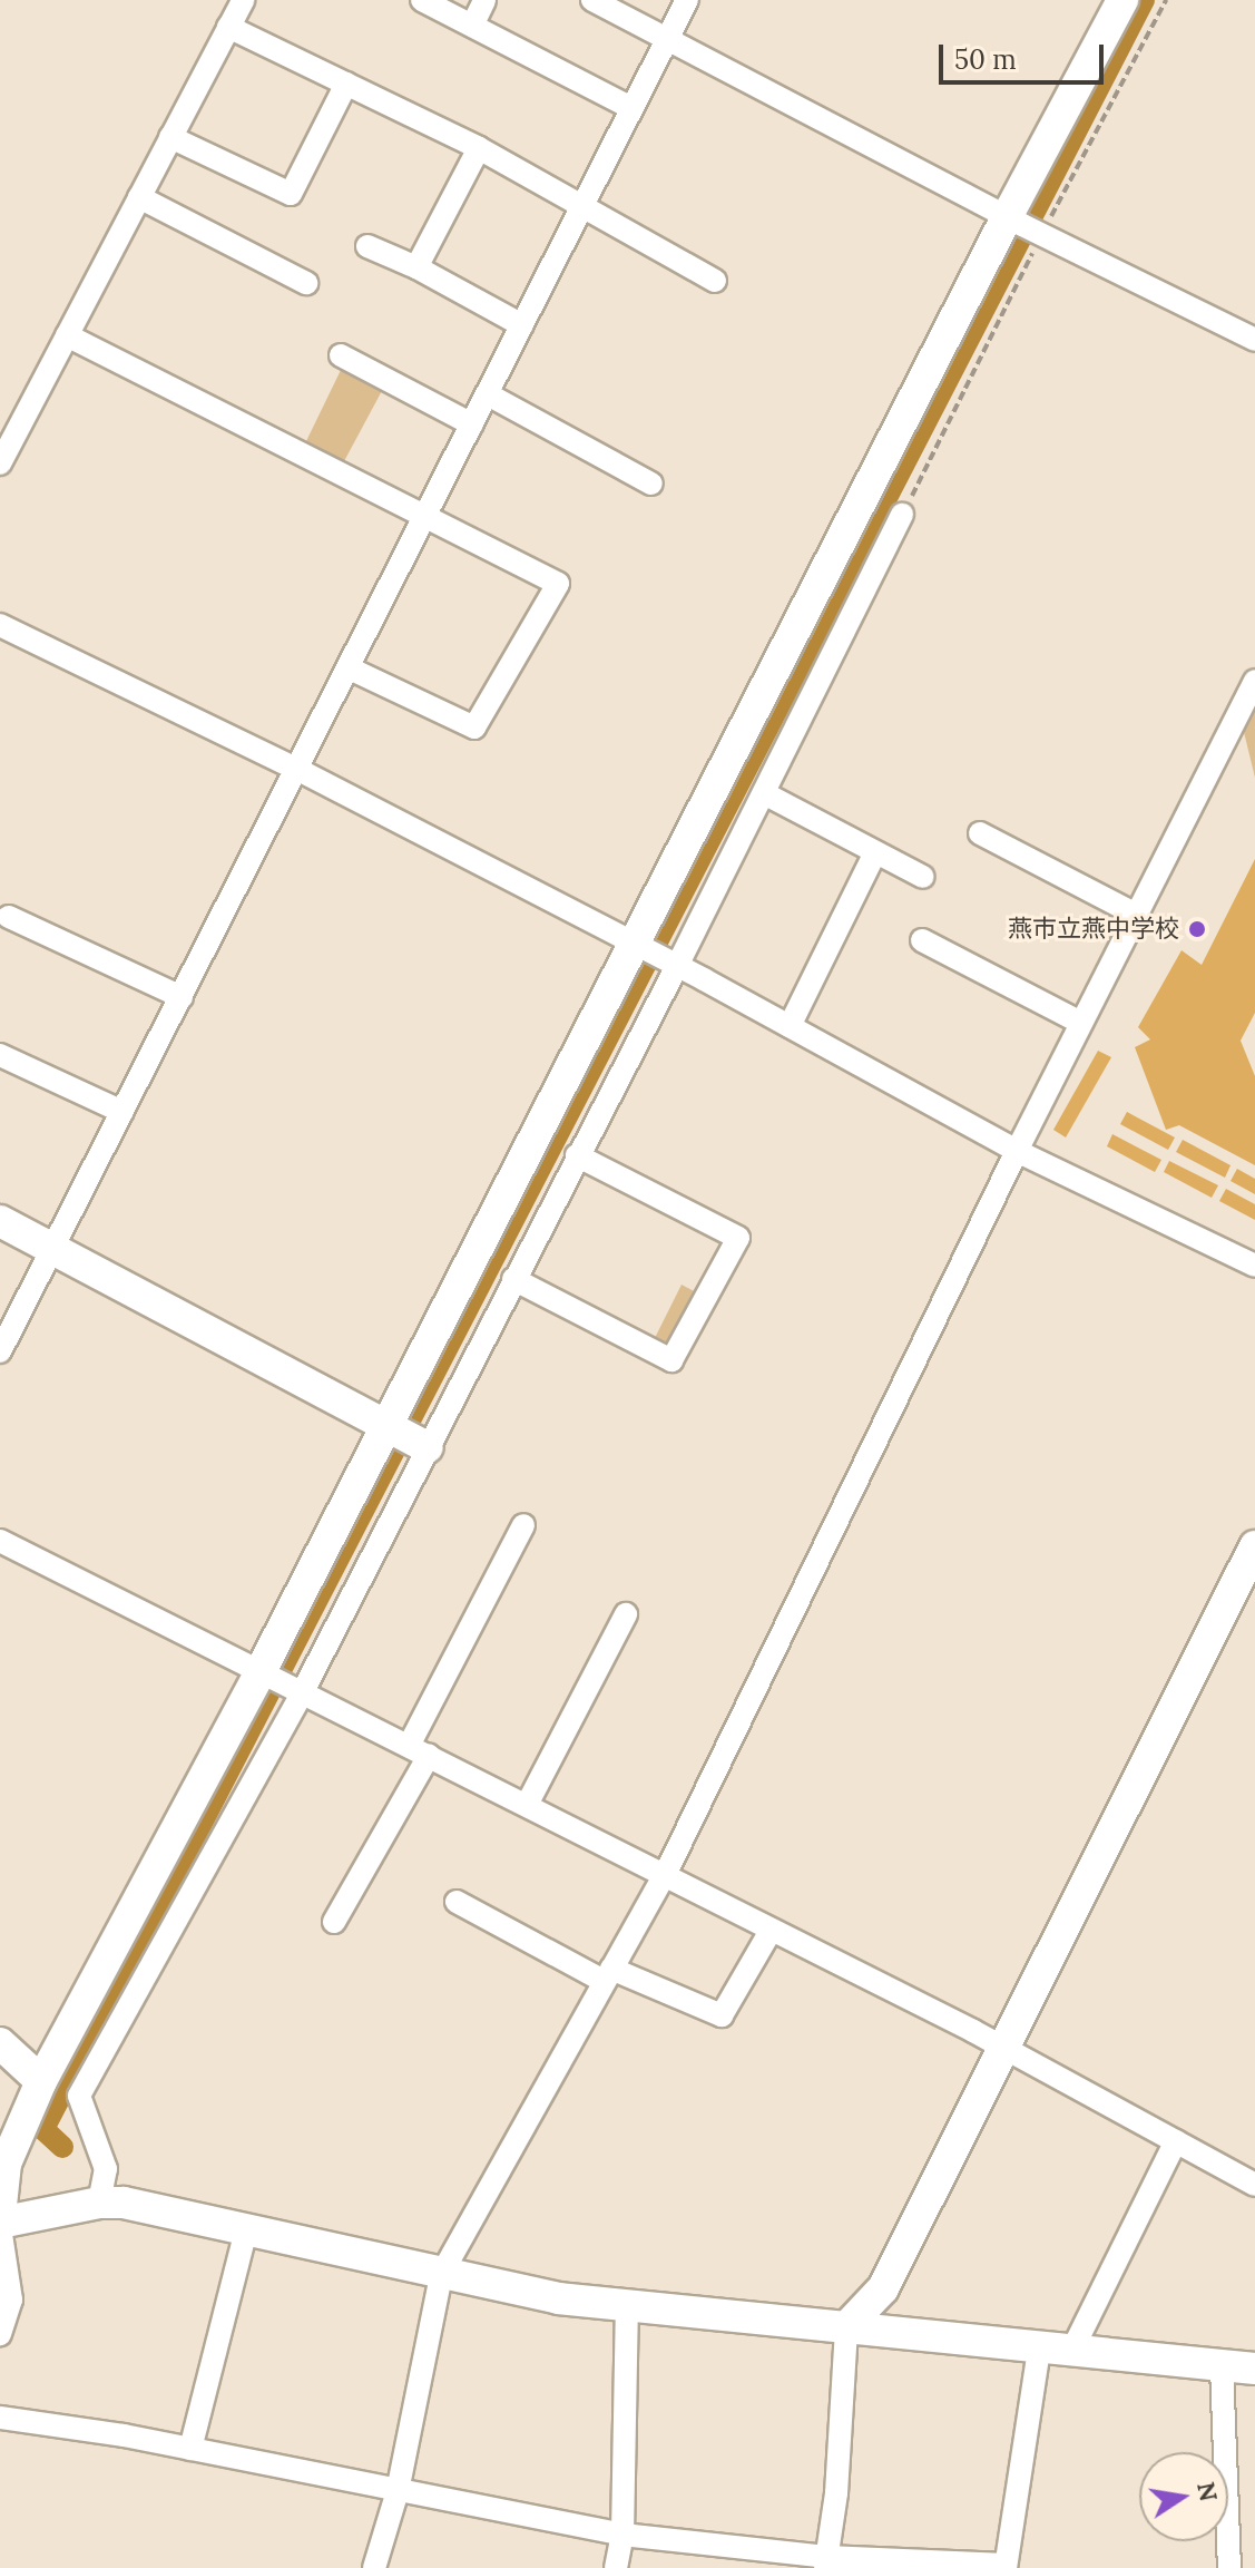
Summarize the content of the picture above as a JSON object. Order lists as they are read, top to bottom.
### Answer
{
  "places": ["燕市立燕中学校"],
  "scale_bar": "50 m",
  "north": "right"
}
